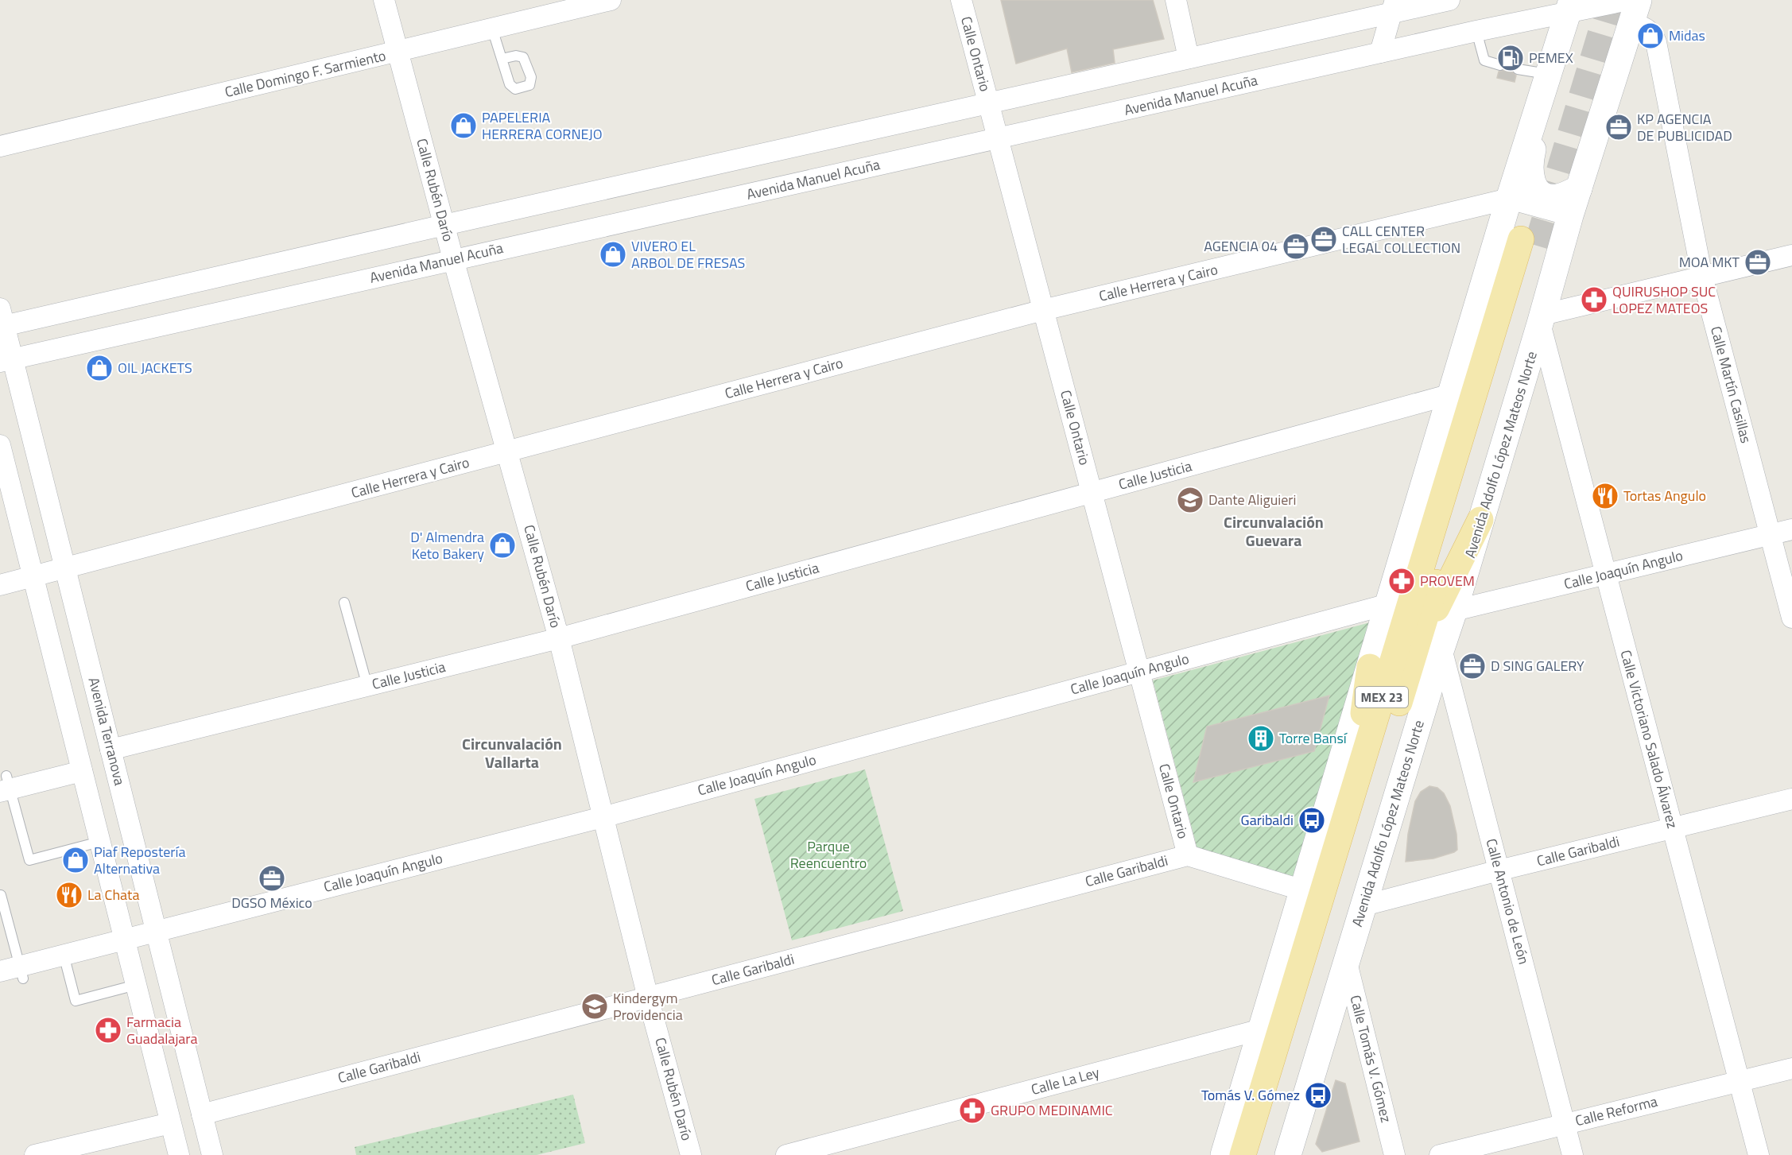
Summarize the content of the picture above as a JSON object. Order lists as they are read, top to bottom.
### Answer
{
  "streets": {
    "main road": ["Avenida Adolfo López Mateos Norte", "MEX 23"],
    "street": [
      "Calle Ontario",
      "Calle Domingo F. Sarmiento",
      "Avenida Manuel Acuña",
      "Calle Rubén Darío",
      "Calle Herrera y Cairo",
      "Calle Martín Casillas",
      "Calle Justicia",
      "Calle Joaquín Angulo",
      "Avenida Terranova",
      "Calle Victoriano Salado Álvarez",
      "Calle Garibaldi",
      "Calle Antonio de León",
      "Calle Tomás V. Gómez",
      "Calle La Ley",
      "Calle Reforma"
    ]
  },
  "crossings": [
    ["Calle Ontario", "Avenida Manuel Acuña"],
    ["Calle Ontario", "Calle Herrera y Cairo"],
    ["Calle Ontario", "Calle Justicia"],
    ["Calle Ontario", "Calle Joaquín Angulo"],
    ["Calle Ontario", "Calle Garibaldi"],
    ["Calle Domingo F. Sarmiento", "Calle Rubén Darío"],
    ["Avenida Manuel Acuña", "Calle Rubén Darío"],
    ["Avenida Manuel Acuña", "Calle Martín Casillas"],
    ["Avenida Manuel Acuña", "Avenida Adolfo López Mateos Norte"],
    ["Avenida Manuel Acuña", "Avenida Terranova"],
    ["Calle Rubén Darío", "Calle Herrera y Cairo"],
    ["Calle Rubén Darío", "Calle Justicia"],
    ["Calle Rubén Darío", "Calle Joaquín Angulo"],
    ["Calle Rubén Darío", "Calle Garibaldi"],
    ["Calle Herrera y Cairo", "Avenida Adolfo López Mateos Norte"],
    ["Calle Herrera y Cairo", "Avenida Terranova"],
    ["Calle Martín Casillas", "Avenida Adolfo López Mateos Norte"],
    ["Calle Martín Casillas", "Calle Joaquín Angulo"],
    ["Avenida Adolfo López Mateos Norte", "Calle Joaquín Angulo"],
    ["Avenida Adolfo López Mateos Norte", "Calle Victoriano Salado Álvarez"],
    ["Avenida Adolfo López Mateos Norte", "Calle Garibaldi"],
    ["Avenida Adolfo López Mateos Norte", "Calle Antonio de León"],
    ["Avenida Adolfo López Mateos Norte", "Calle Tomás V. Gómez"],
    ["Calle Justicia", "Avenida Terranova"],
    ["Calle Joaquín Angulo", "Avenida Terranova"],
    ["Calle Joaquín Angulo", "Calle Victoriano Salado Álvarez"],
    ["Avenida Terranova", "Calle Garibaldi"],
    ["Calle Victoriano Salado Álvarez", "Calle Garibaldi"],
    ["Calle Victoriano Salado Álvarez", "Calle Reforma"],
    ["Calle Garibaldi", "Calle Antonio de León"],
    ["Calle Antonio de León", "Calle Reforma"]
  ],
  "districts": ["Circunvalación Guevara", "Circunvalación Vallarta"],
  "parks": ["Parque Reencuentro"],
  "places": {
    "shop": [
      "Midas",
      "PAPELERIA HERRERA CORNEJO",
      "VIVERO EL ARBOL DE FRESAS",
      "OIL JACKETS",
      "D' Almendra Keto Bakery",
      "Piaf Repostería Alternativa"
    ],
    "fuel station": ["PEMEX"],
    "office": [
      "KP AGENCIA DE PUBLICIDAD",
      "CALL CENTER LEGAL COLLECTION",
      "AGENCIA 04",
      "MOA MKT",
      "D SING GALERY",
      "DGSO México"
    ],
    "pharmacy": [
      "QUIRUSHOP SUC LOPEZ MATEOS",
      "PROVEM",
      "Farmacia Guadalajara",
      "GRUPO MEDINAMIC"
    ],
    "restaurant": ["Tortas Angulo", "La Chata"],
    "school or university": ["Dante Aliguieri", "Kindergym Providencia"],
    "building": ["Torre Bansí"],
    "bus stop": ["Garibaldi", "Tomás V. Gómez"]
  }
}
